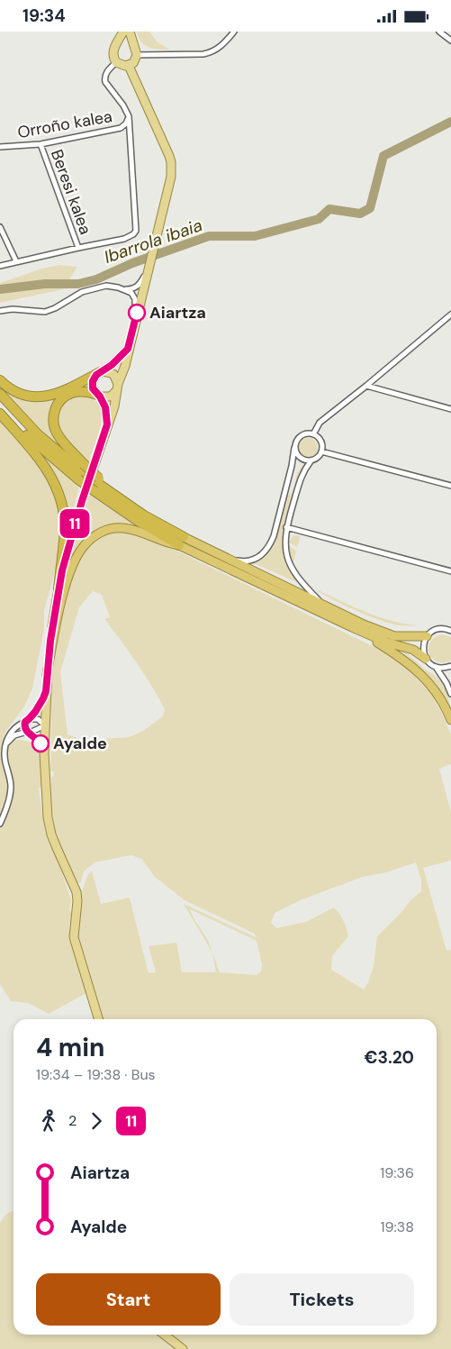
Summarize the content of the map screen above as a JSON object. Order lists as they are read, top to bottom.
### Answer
{
  "streets": {
    "street": ["Orroño kalea", "Beresi kalea"]
  },
  "crossings": [
    ["Orroño kalea", "Beresi kalea"]
  ],
  "water": ["Ibarrola ibaia"],
  "places": ["Aiartza", "Ayalde"],
  "lines": ["bus line 11"],
  "page": {
    "status": "19:34",
    "on_map": "11",
    "heading": ["4 min", "19:34 – 19:38 · Bus", "€3.20"],
    "legs": ["2", "11"],
    "list": [
      {
        "name": "Aiartza",
        "value": "19:36"
      },
      {
        "name": "Ayalde",
        "value": "19:38"
      }
    ],
    "buttons": ["Start", "Tickets"]
  }
}
